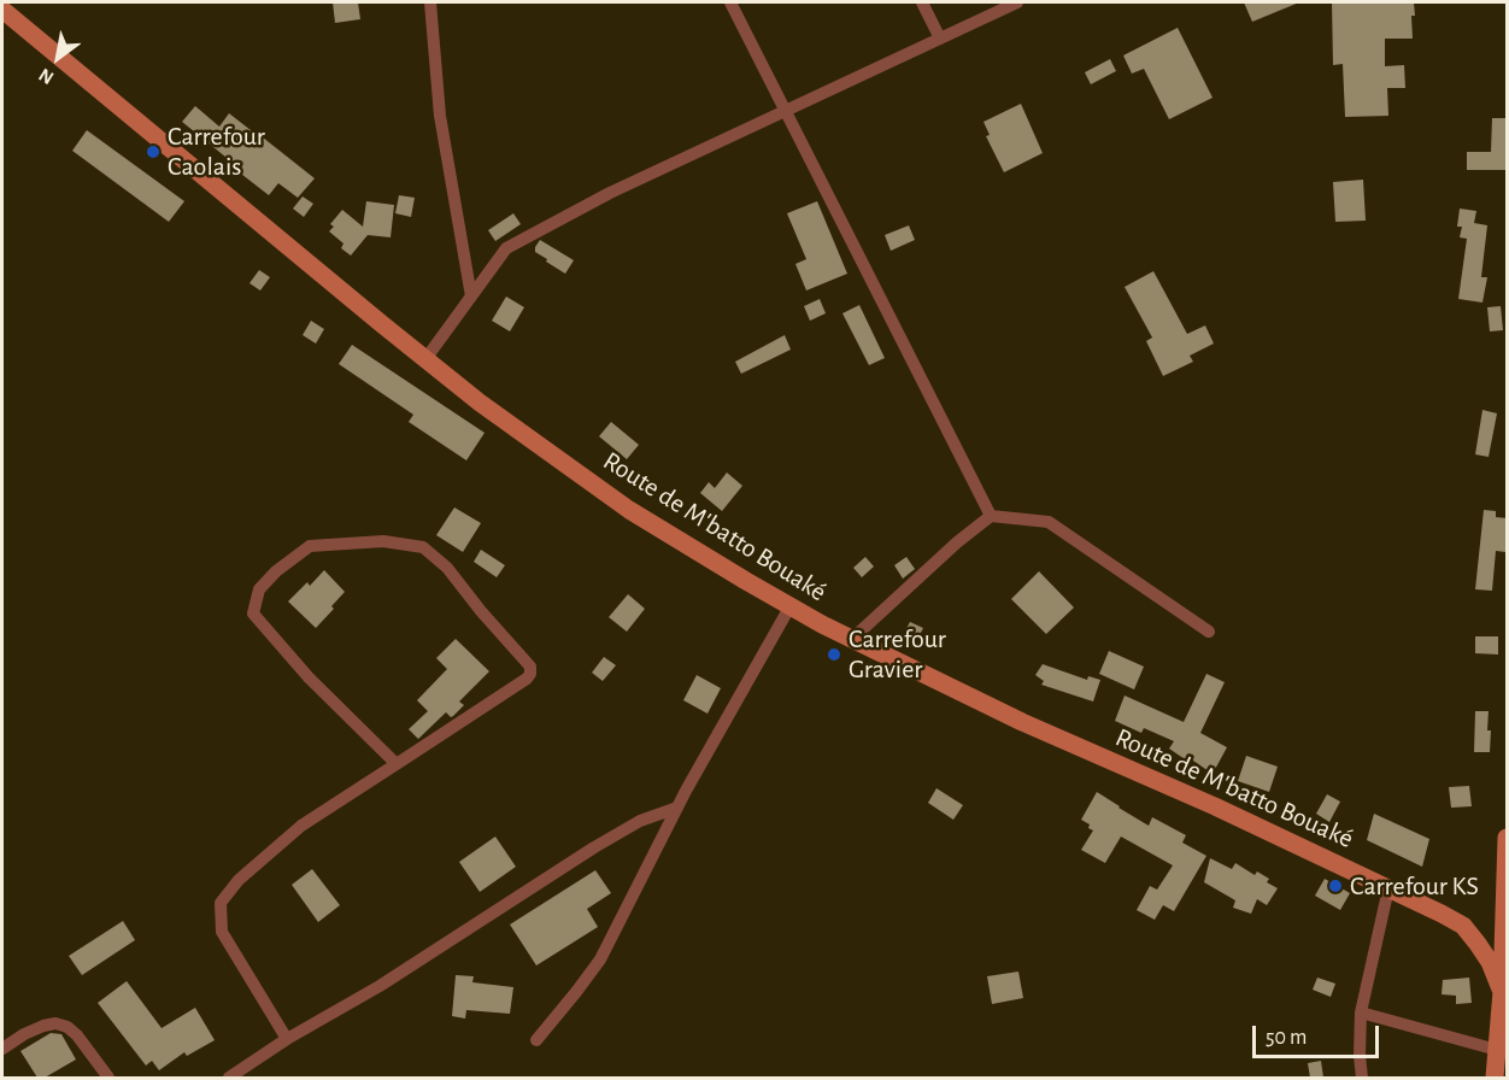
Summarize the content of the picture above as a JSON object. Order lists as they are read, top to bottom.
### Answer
{
  "streets": {
    "street": ["Route de M'batto Bouaké"]
  },
  "places": ["Carrefour Caolais", "Carrefour Gravier", "Carrefour KS"],
  "scale_bar": "50 m",
  "north": "bottom left"
}
